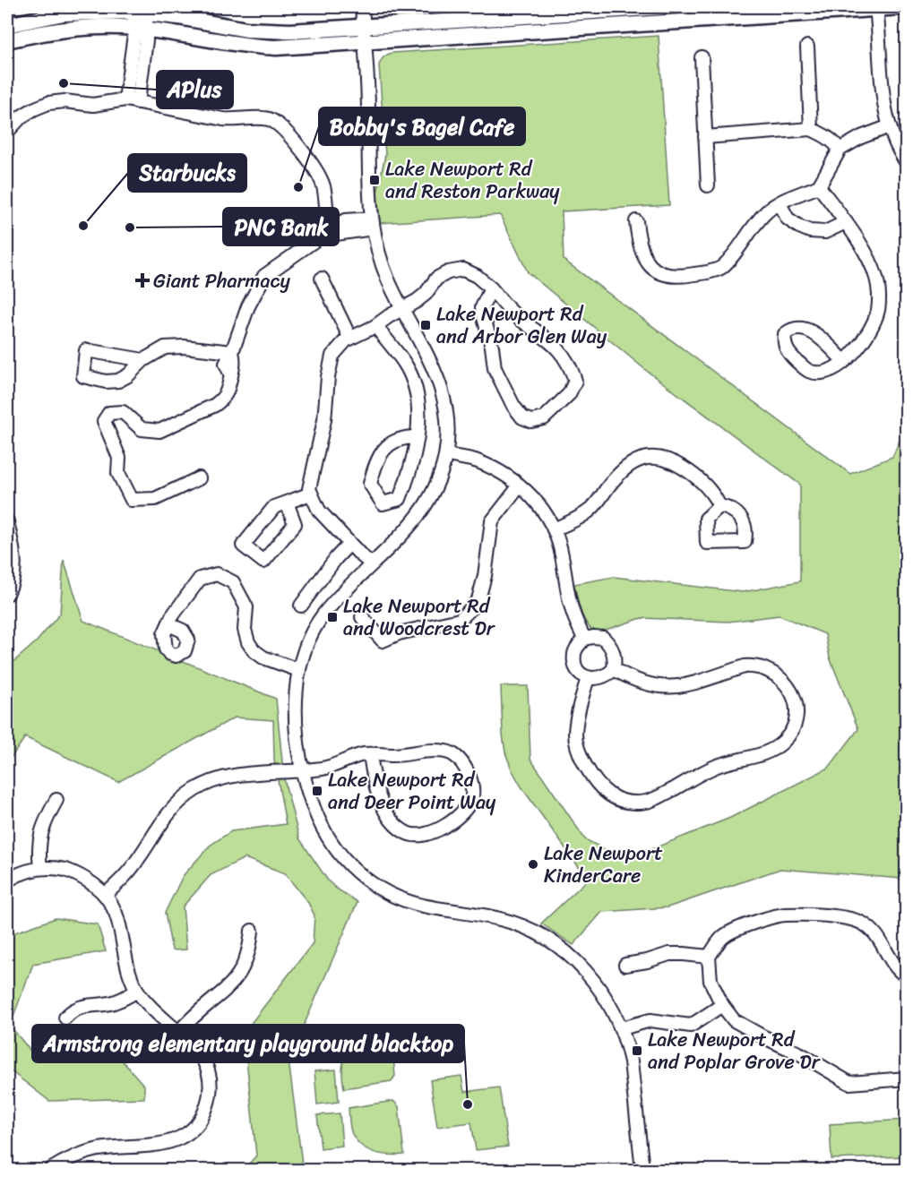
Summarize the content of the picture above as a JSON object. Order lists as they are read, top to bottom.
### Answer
{
  "places": {
    "other": [
      "APlus",
      "Bobby's Bagel Cafe",
      "Starbucks",
      "PNC Bank",
      "Lake Newport KinderCare",
      "Armstrong elementary playground blacktop"
    ],
    "transit": [
      "Lake Newport Rd and Reston Parkway",
      "Lake Newport Rd and Arbor Glen Way",
      "Lake Newport Rd and Woodcrest Dr",
      "Lake Newport Rd and Deer Point Way",
      "Lake Newport Rd and Poplar Grove Dr"
    ],
    "health": ["Giant Pharmacy"]
  }
}
